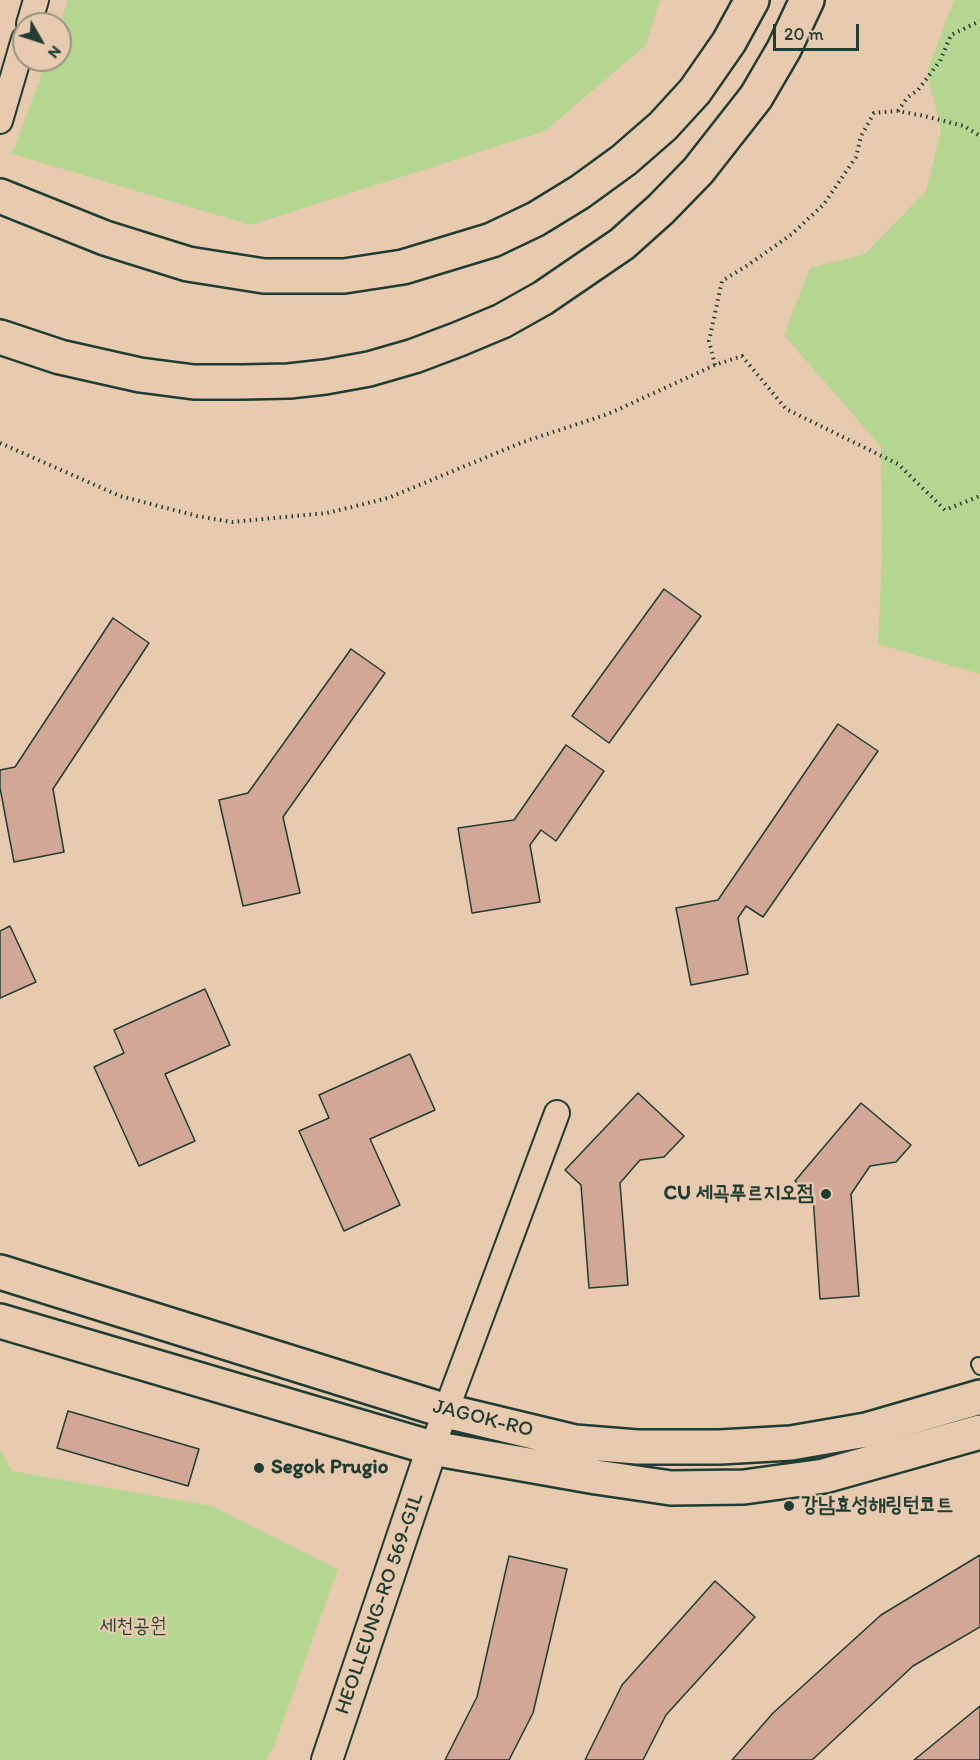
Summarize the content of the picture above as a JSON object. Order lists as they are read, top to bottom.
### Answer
{
  "streets": {
    "main road": ["JAGOK-RO"],
    "street": ["HEOLLEUNG-RO 569-GIL"]
  },
  "crossings": [
    ["JAGOK-RO", "HEOLLEUNG-RO 569-GIL"]
  ],
  "parks": ["세천공원"],
  "places": ["CU 세곡푸르지오점", "Segok Prugio", "강남효성해링턴코트"],
  "scale_bar": "20 m",
  "north": "bottom right"
}
